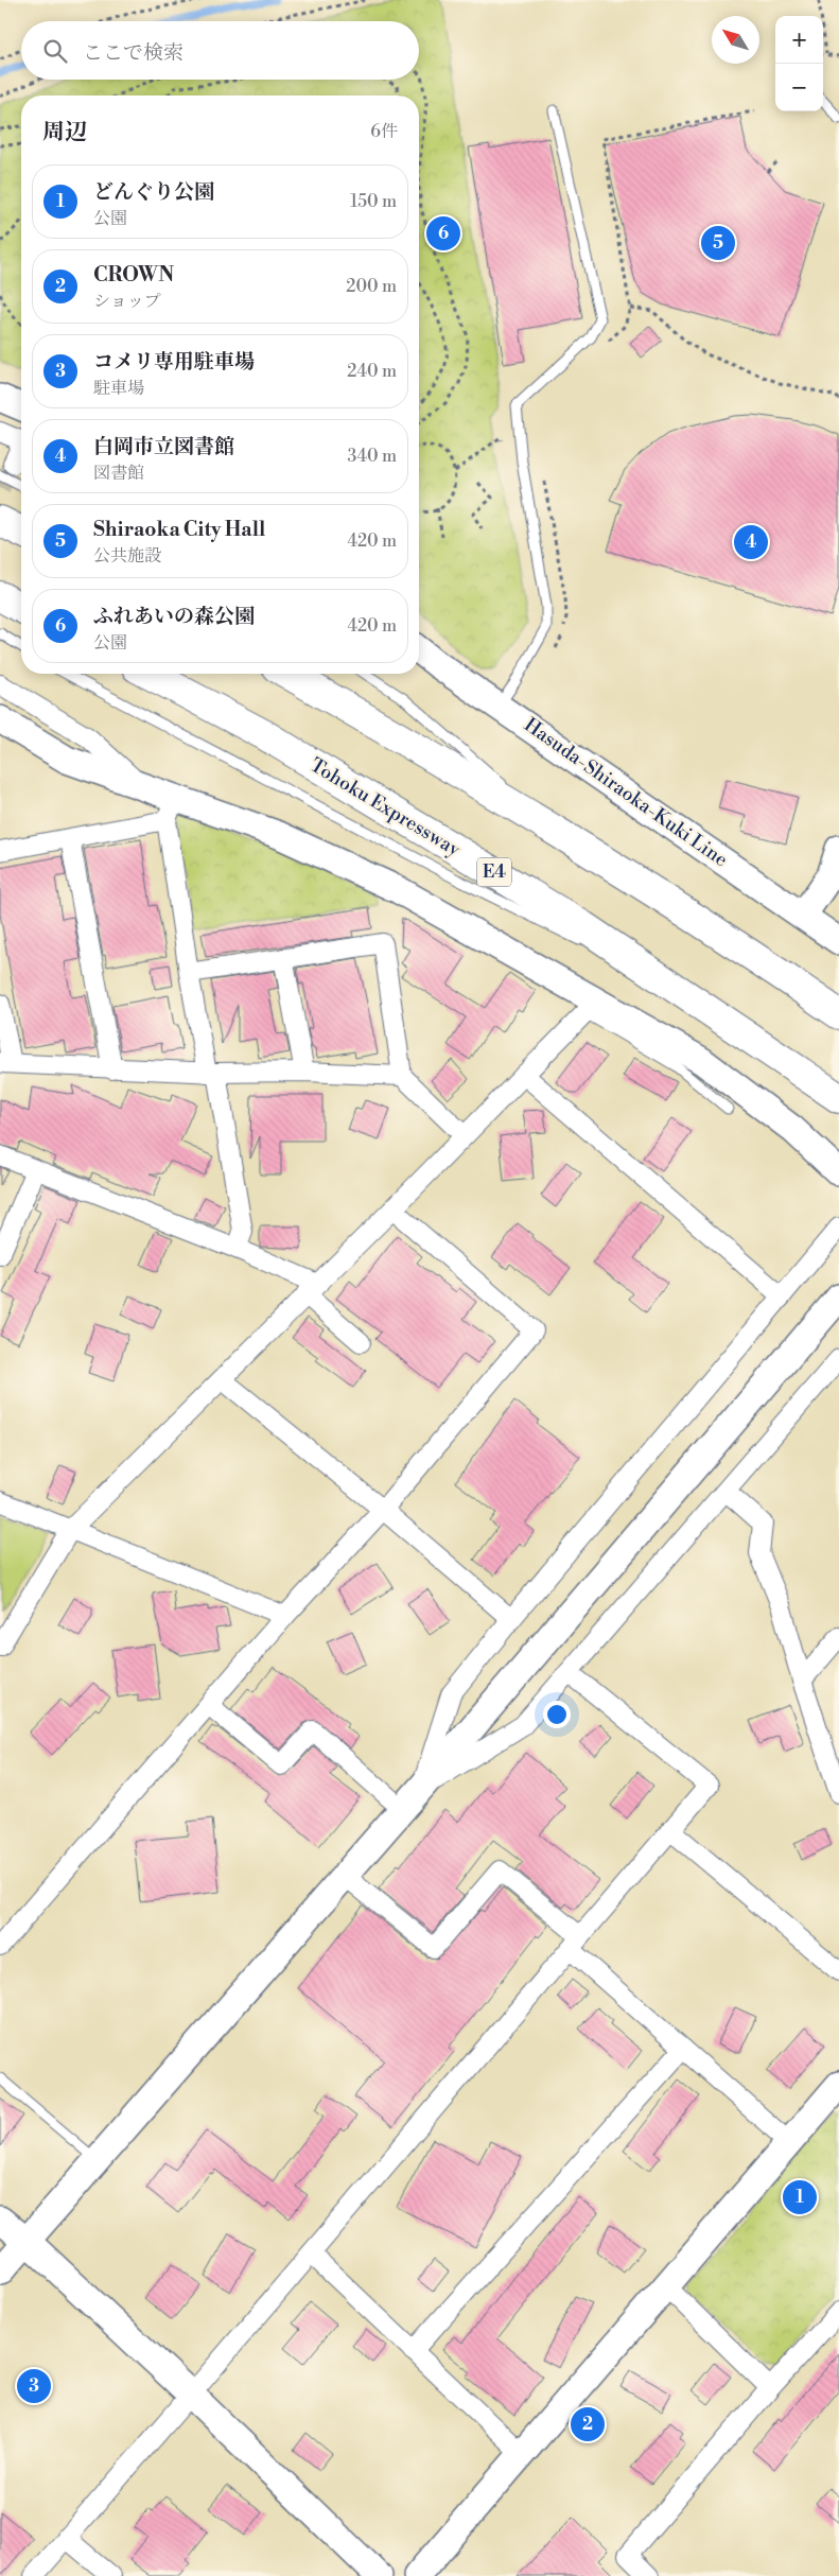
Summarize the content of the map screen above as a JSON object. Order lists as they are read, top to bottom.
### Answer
{
  "streets": {
    "highway": ["Tohoku Expressway", "E4"],
    "street": ["Hasuda-Shiraoka-Kuki Line"]
  },
  "north": "top left",
  "page": {
    "map_buttons": ["+", "−"],
    "search": "ここで検索",
    "heading": ["周辺", "6件"],
    "list": [
      {
        "mark": "1",
        "name": "どんぐり公園",
        "note": "公園",
        "value": "150 m"
      },
      {
        "mark": "2",
        "name": "CROWN",
        "note": "ショップ",
        "value": "200 m"
      },
      {
        "mark": "3",
        "name": "コメリ専用駐車場",
        "note": "駐車場",
        "value": "240 m"
      },
      {
        "mark": "4",
        "name": "白岡市立図書館",
        "note": "図書館",
        "value": "340 m"
      },
      {
        "mark": "5",
        "name": "Shiraoka City Hall",
        "note": "公共施設",
        "value": "420 m"
      },
      {
        "mark": "6",
        "name": "ふれあいの森公園",
        "note": "公園",
        "value": "420 m"
      }
    ],
    "pins": [
      "6",
      "5",
      "4",
      "1",
      "3",
      "2"
    ]
  }
}
